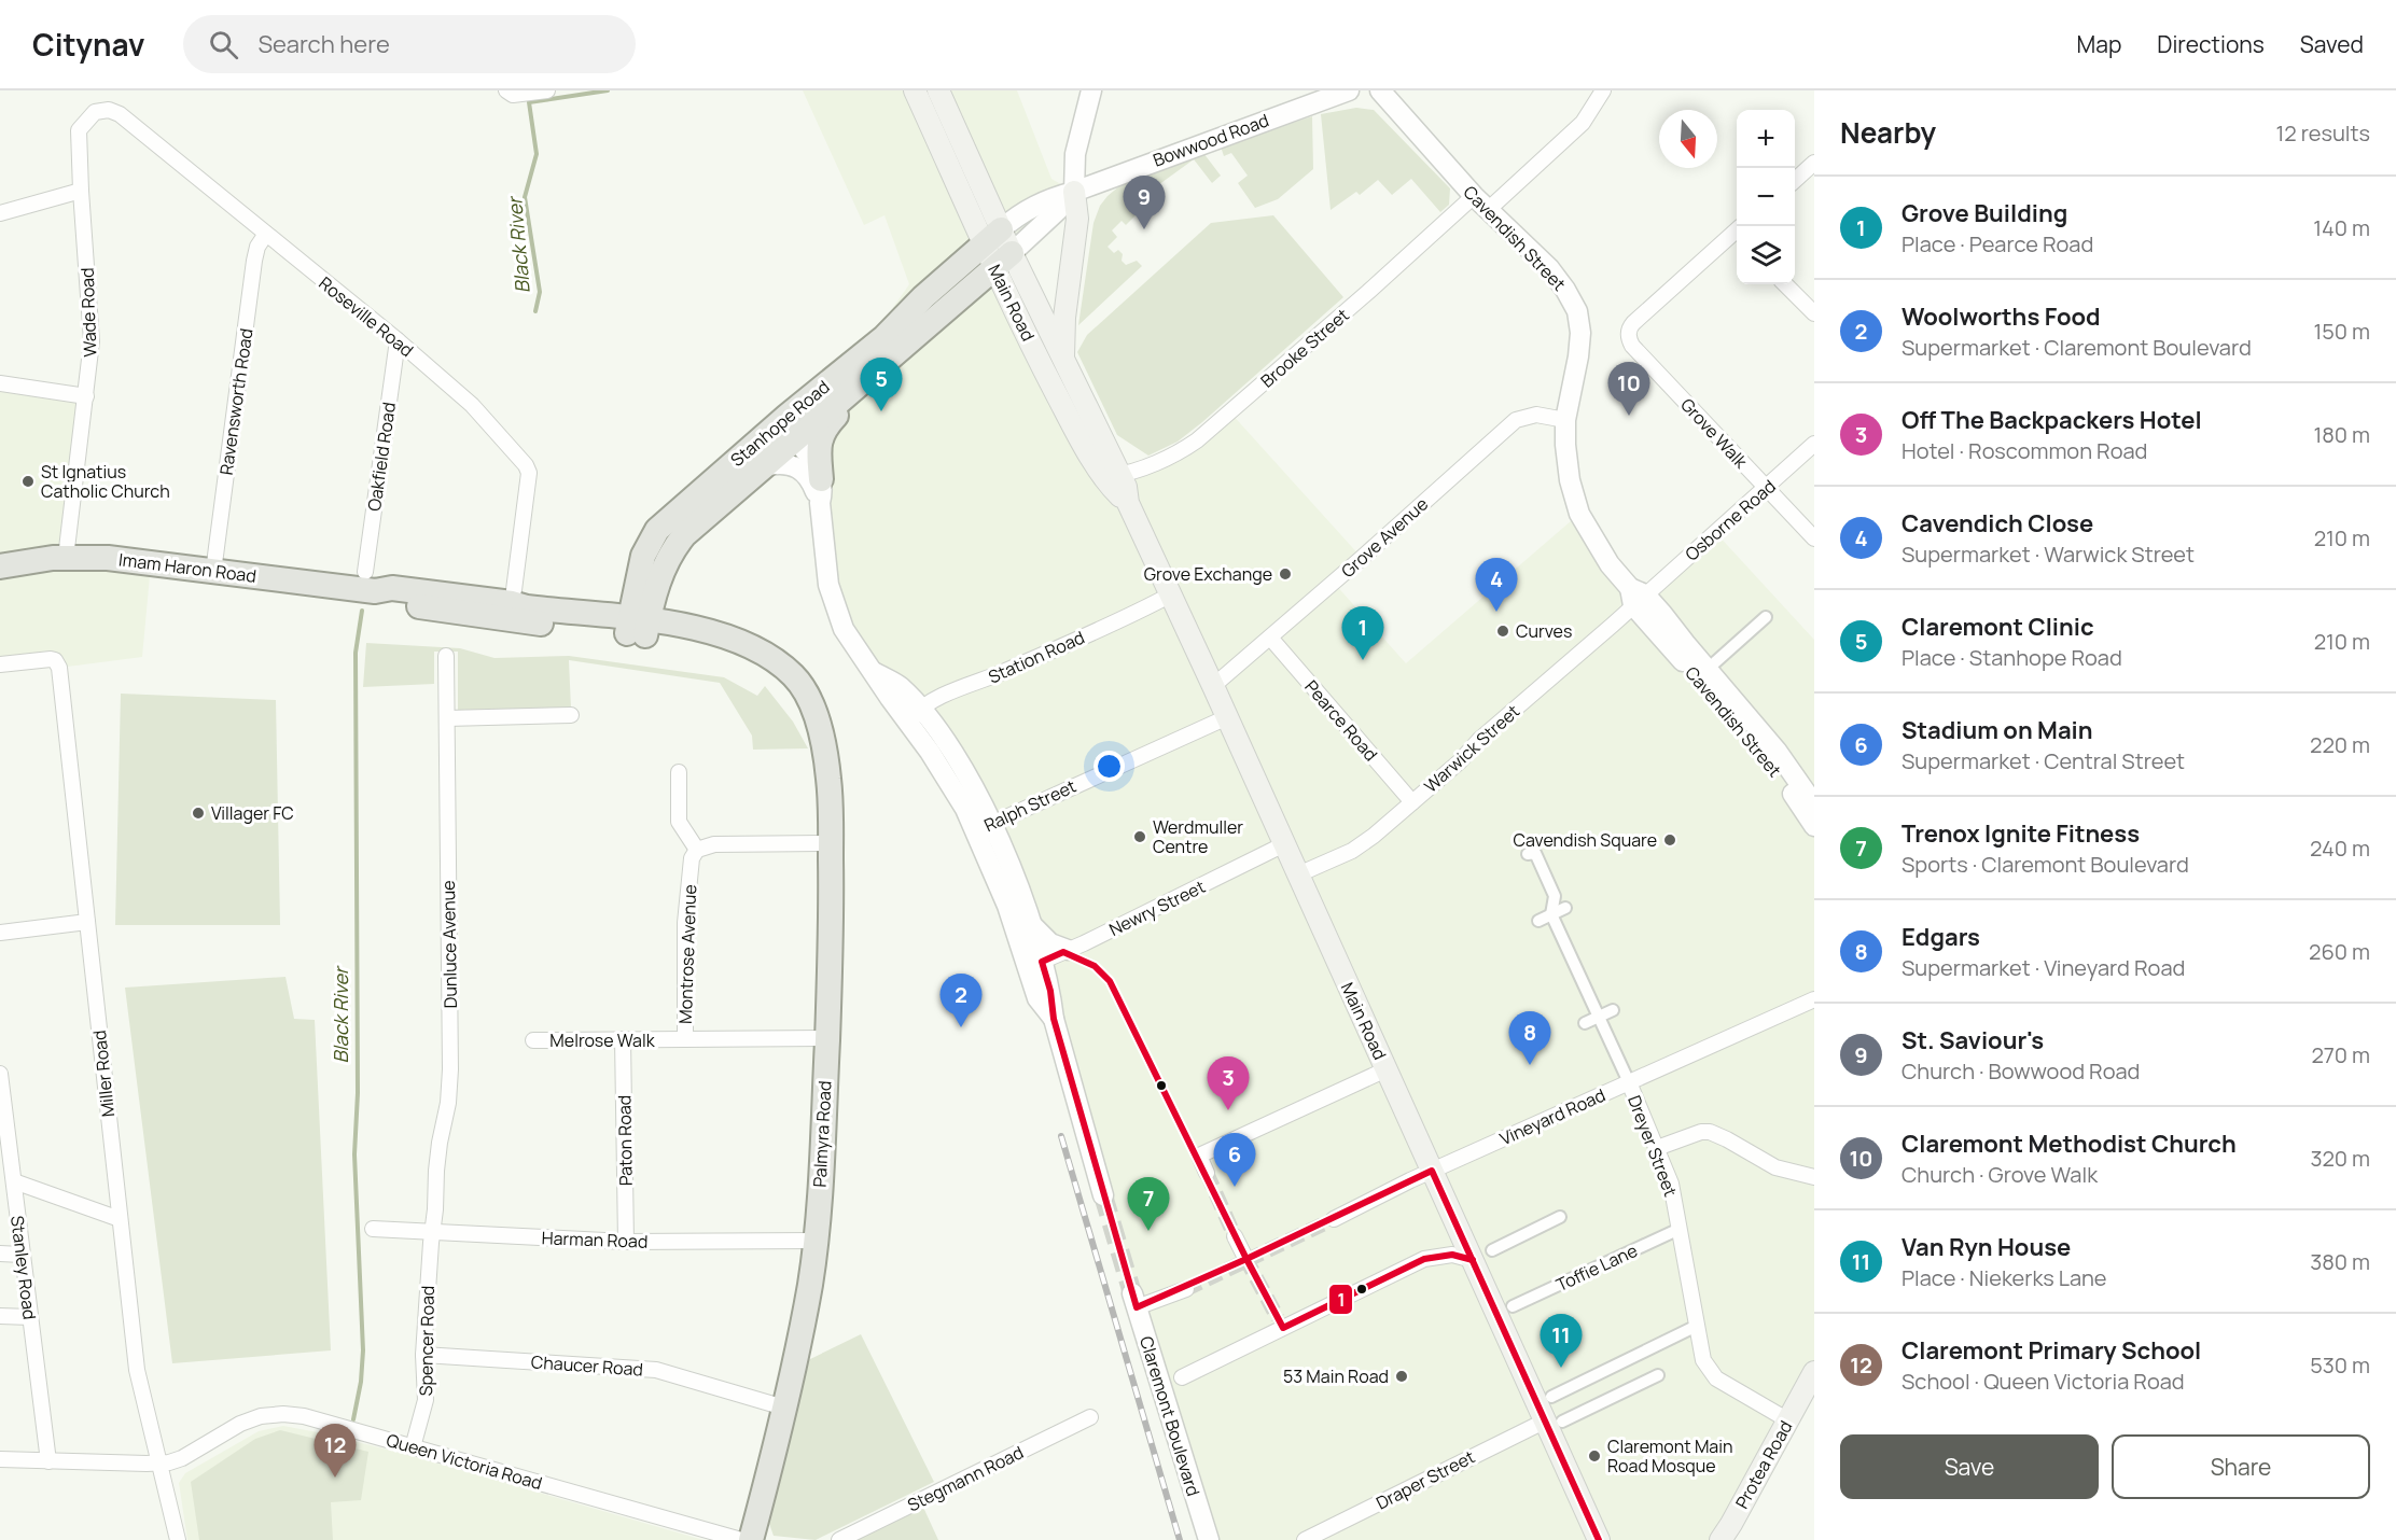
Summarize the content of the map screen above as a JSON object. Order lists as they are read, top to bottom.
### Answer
{
  "streets": {
    "main road": [
      "Main Road",
      "Stanhope Road",
      "Imam Haron Road",
      "Palmyra Road",
      "Protea Road"
    ],
    "street": [
      "Bowwood Road",
      "Cavendish Street",
      "Wade Road",
      "Roseville Road",
      "Brooke Street",
      "Ravensworth Road",
      "Grove Walk",
      "Oakfield Road",
      "Osborne Road",
      "Grove Avenue",
      "Station Road",
      "Pearce Road",
      "Warwick Street",
      "Ralph Street",
      "Newry Street",
      "Dunluce Avenue",
      "Montrose Avenue",
      "Melrose Walk",
      "Miller Road",
      "Vineyard Road",
      "Paton Road",
      "Dreyer Street",
      "Harman Road",
      "Stanley Road",
      "Toffie Lane",
      "Spencer Road",
      "Chaucer Road",
      "Claremont Boulevard",
      "Queen Victoria Road",
      "Stegmann Road",
      "Draper Street"
    ]
  },
  "crossings": [
    ["Bowwood Road", "Main Road"],
    ["Bowwood Road", "Stanhope Road"],
    ["Cavendish Street", "Brooke Street"],
    ["Cavendish Street", "Osborne Road"],
    ["Cavendish Street", "Grove Avenue"],
    ["Cavendish Street", "Warwick Street"],
    ["Main Road", "Brooke Street"],
    ["Main Road", "Stanhope Road"],
    ["Main Road", "Grove Avenue"],
    ["Main Road", "Station Road"],
    ["Main Road", "Warwick Street"],
    ["Main Road", "Ralph Street"],
    ["Main Road", "Newry Street"],
    ["Main Road", "Vineyard Road"],
    ["Main Road", "Draper Street"],
    ["Wade Road", "Roseville Road"],
    ["Wade Road", "Imam Haron Road"],
    ["Roseville Road", "Ravensworth Road"],
    ["Roseville Road", "Oakfield Road"],
    ["Roseville Road", "Imam Haron Road"],
    ["Ravensworth Road", "Imam Haron Road"],
    ["Stanhope Road", "Imam Haron Road"],
    ["Stanhope Road", "Palmyra Road"],
    ["Grove Walk", "Osborne Road"],
    ["Oakfield Road", "Imam Haron Road"],
    ["Osborne Road", "Warwick Street"],
    ["Grove Avenue", "Pearce Road"],
    ["Imam Haron Road", "Palmyra Road"],
    ["Pearce Road", "Warwick Street"],
    ["Dunluce Avenue", "Harman Road"],
    ["Dunluce Avenue", "Spencer Road"],
    ["Montrose Avenue", "Melrose Walk"],
    ["Melrose Walk", "Palmyra Road"],
    ["Melrose Walk", "Paton Road"],
    ["Miller Road", "Queen Victoria Road"],
    ["Vineyard Road", "Dreyer Street"],
    ["Palmyra Road", "Harman Road"],
    ["Palmyra Road", "Chaucer Road"],
    ["Paton Road", "Harman Road"],
    ["Dreyer Street", "Toffie Lane"],
    ["Dreyer Street", "Protea Road"],
    ["Harman Road", "Spencer Road"],
    ["Stanley Road", "Queen Victoria Road"],
    ["Spencer Road", "Chaucer Road"],
    ["Spencer Road", "Queen Victoria Road"]
  ],
  "water": ["Black River"],
  "places": [
    "St Ignatius Catholic Church",
    "Grove Exchange",
    "Curves",
    "Villager FC",
    "Werdmuller Centre",
    "Cavendish Square",
    "53 Main Road",
    "Claremont Main Road Mosque"
  ],
  "lines": ["transit line 1"],
  "north": "bottom",
  "page": {
    "header": "Citynav",
    "search": "Search here",
    "nav": ["Map", "Directions", "Saved"],
    "heading": ["Nearby", "12 results"],
    "map_buttons": ["+", "−"],
    "list": [
      {
        "mark": "1",
        "name": "Grove Building",
        "note": "Place · Pearce Road",
        "value": "140 m"
      },
      {
        "mark": "2",
        "name": "Woolworths Food",
        "note": "Supermarket · Claremont Boulevard",
        "value": "150 m"
      },
      {
        "mark": "3",
        "name": "Off The Backpackers Hotel",
        "note": "Hotel · Roscommon Road",
        "value": "180 m"
      },
      {
        "mark": "4",
        "name": "Cavendich Close",
        "note": "Supermarket · Warwick Street",
        "value": "210 m"
      },
      {
        "mark": "5",
        "name": "Claremont Clinic",
        "note": "Place · Stanhope Road",
        "value": "210 m"
      },
      {
        "mark": "6",
        "name": "Stadium on Main",
        "note": "Supermarket · Central Street",
        "value": "220 m"
      },
      {
        "mark": "7",
        "name": "Trenox Ignite Fitness",
        "note": "Sports · Claremont Boulevard",
        "value": "240 m"
      },
      {
        "mark": "8",
        "name": "Edgars",
        "note": "Supermarket · Vineyard Road",
        "value": "260 m"
      },
      {
        "mark": "9",
        "name": "St. Saviour's",
        "note": "Church · Bowwood Road",
        "value": "270 m"
      },
      {
        "mark": "10",
        "name": "Claremont Methodist Church",
        "note": "Church · Grove Walk",
        "value": "320 m"
      },
      {
        "mark": "11",
        "name": "Van Ryn House",
        "note": "Place · Niekerks Lane",
        "value": "380 m"
      },
      {
        "mark": "12",
        "name": "Claremont Primary School",
        "note": "School · Queen Victoria Road",
        "value": "530 m"
      }
    ],
    "pins": [
      "9",
      "5",
      "10",
      "4",
      "1",
      "2",
      "8",
      "3",
      "6",
      "7",
      "11",
      "12"
    ],
    "buttons": ["Save", "Share"]
  }
}
